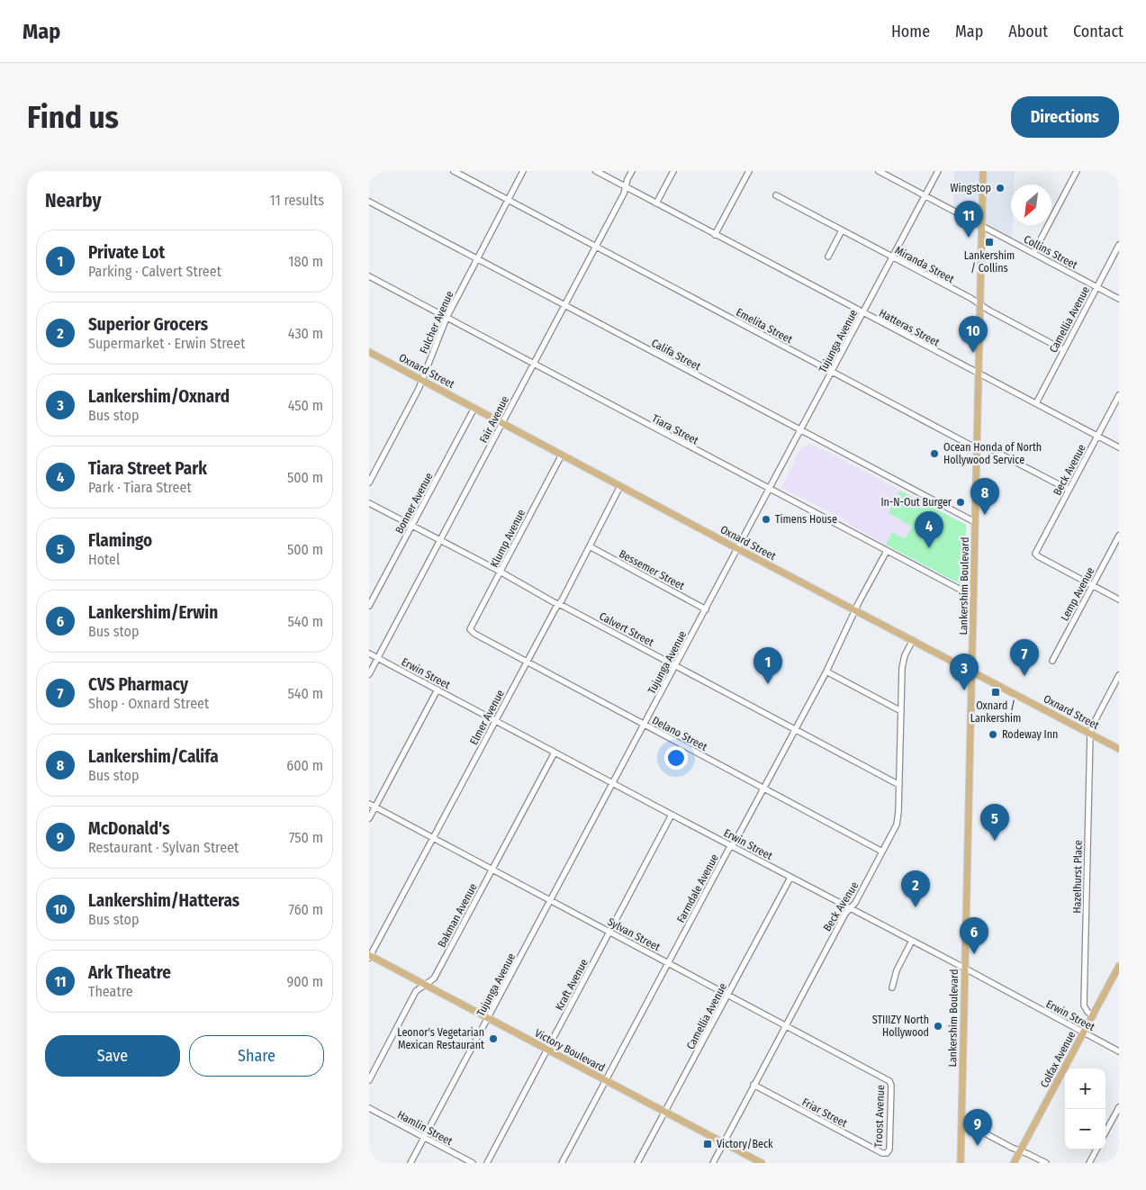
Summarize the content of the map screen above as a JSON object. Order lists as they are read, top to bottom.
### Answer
{
  "streets": {
    "main road": [
      "Oxnard Street",
      "Lankershim Boulevard",
      "Victory Boulevard",
      "Colfax Avenue"
    ],
    "street": [
      "Collins Street",
      "Miranda Street",
      "Camellia Avenue",
      "Fulcher Avenue",
      "Emelita Street",
      "Hatteras Street",
      "Tujunga Avenue",
      "Califa Street",
      "Fair Avenue",
      "Tiara Street",
      "Beck Avenue",
      "Bonner Avenue",
      "Klump Avenue",
      "Bessemer Street",
      "Lemp Avenue",
      "Calvert Street",
      "Erwin Street",
      "Elmer Avenue",
      "Delano Street",
      "Hazelhurst Place",
      "Farmdale Avenue",
      "Bakman Avenue",
      "Sylvan Street",
      "Kraft Avenue",
      "Friar Street",
      "Troost Avenue",
      "Hamlin Street"
    ]
  },
  "crossings": [
    ["Collins Street", "Camellia Avenue"],
    ["Collins Street", "Tujunga Avenue"],
    ["Collins Street", "Lankershim Boulevard"],
    ["Miranda Street", "Camellia Avenue"],
    ["Miranda Street", "Tujunga Avenue"],
    ["Miranda Street", "Lankershim Boulevard"],
    ["Camellia Avenue", "Hatteras Street"],
    ["Camellia Avenue", "Erwin Street"],
    ["Camellia Avenue", "Sylvan Street"],
    ["Camellia Avenue", "Victory Boulevard"],
    ["Fulcher Avenue", "Emelita Street"],
    ["Fulcher Avenue", "Califa Street"],
    ["Fulcher Avenue", "Oxnard Street"],
    ["Fulcher Avenue", "Tiara Street"],
    ["Emelita Street", "Tujunga Avenue"],
    ["Emelita Street", "Fair Avenue"],
    ["Emelita Street", "Beck Avenue"],
    ["Emelita Street", "Lankershim Boulevard"],
    ["Hatteras Street", "Tujunga Avenue"],
    ["Hatteras Street", "Fair Avenue"],
    ["Hatteras Street", "Beck Avenue"],
    ["Hatteras Street", "Lankershim Boulevard"],
    ["Tujunga Avenue", "Califa Street"],
    ["Tujunga Avenue", "Oxnard Street"],
    ["Tujunga Avenue", "Tiara Street"],
    ["Tujunga Avenue", "Bessemer Street"],
    ["Tujunga Avenue", "Calvert Street"],
    ["Tujunga Avenue", "Erwin Street"],
    ["Tujunga Avenue", "Delano Street"],
    ["Tujunga Avenue", "Sylvan Street"],
    ["Tujunga Avenue", "Victory Boulevard"],
    ["Tujunga Avenue", "Hamlin Street"],
    ["Califa Street", "Fair Avenue"],
    ["Califa Street", "Lankershim Boulevard"],
    ["Oxnard Street", "Fair Avenue"],
    ["Oxnard Street", "Beck Avenue"],
    ["Oxnard Street", "Bonner Avenue"],
    ["Oxnard Street", "Klump Avenue"],
    ["Oxnard Street", "Lankershim Boulevard"],
    ["Oxnard Street", "Elmer Avenue"],
    ["Oxnard Street", "Hazelhurst Place"],
    ["Oxnard Street", "Farmdale Avenue"],
    ["Fair Avenue", "Tiara Street"],
    ["Fair Avenue", "Calvert Street"],
    ["Fair Avenue", "Erwin Street"],
    ["Tiara Street", "Lankershim Boulevard"],
    ["Tiara Street", "Farmdale Avenue"],
    ["Beck Avenue", "Lemp Avenue"],
    ["Beck Avenue", "Calvert Street"],
    ["Beck Avenue", "Erwin Street"],
    ["Beck Avenue", "Delano Street"],
    ["Beck Avenue", "Sylvan Street"],
    ["Beck Avenue", "Victory Boulevard"],
    ["Beck Avenue", "Friar Street"],
    ["Bonner Avenue", "Calvert Street"],
    ["Klump Avenue", "Calvert Street"],
    ["Klump Avenue", "Delano Street"],
    ["Bessemer Street", "Elmer Avenue"],
    ["Lankershim Boulevard", "Erwin Street"],
    ["Calvert Street", "Elmer Avenue"],
    ["Calvert Street", "Farmdale Avenue"],
    ["Erwin Street", "Elmer Avenue"],
    ["Erwin Street", "Farmdale Avenue"],
    ["Erwin Street", "Bakman Avenue"],
    ["Erwin Street", "Kraft Avenue"],
    ["Erwin Street", "Colfax Avenue"],
    ["Elmer Avenue", "Delano Street"],
    ["Elmer Avenue", "Sylvan Street"],
    ["Elmer Avenue", "Victory Boulevard"],
    ["Delano Street", "Farmdale Avenue"],
    ["Hazelhurst Place", "Colfax Avenue"],
    ["Farmdale Avenue", "Sylvan Street"],
    ["Farmdale Avenue", "Victory Boulevard"],
    ["Bakman Avenue", "Sylvan Street"],
    ["Bakman Avenue", "Victory Boulevard"],
    ["Sylvan Street", "Kraft Avenue"],
    ["Sylvan Street", "Troost Avenue"],
    ["Kraft Avenue", "Victory Boulevard"],
    ["Friar Street", "Troost Avenue"]
  ],
  "places": {
    "other": [
      "Wingstop",
      "Ocean Honda of North Hollywood Service",
      "In-N-Out Burger",
      "Timens House",
      "Rodeway Inn",
      "STIIIZY North Hollywood",
      "Leonor's Vegetarian Mexican Restaurant"
    ],
    "transit": ["Lankershim / Collins", "Oxnard / Lankershim", "Victory/Beck"]
  },
  "north": "bottom left",
  "page": {
    "header": "Map",
    "nav": [
      "Home",
      "Map",
      "About",
      "Contact"
    ],
    "buttons": [
      "Directions",
      ["Save", "Share"]
    ],
    "title": "Find us",
    "heading": ["Nearby", "11 results"],
    "pins": [
      "11",
      "10",
      "8",
      "4",
      "7",
      "1",
      "3",
      "5",
      "2",
      "6",
      "9"
    ],
    "list": [
      {
        "mark": "1",
        "name": "Private Lot",
        "note": "Parking · Calvert Street",
        "value": "180 m"
      },
      {
        "mark": "2",
        "name": "Superior Grocers",
        "note": "Supermarket · Erwin Street",
        "value": "430 m"
      },
      {
        "mark": "3",
        "name": "Lankershim/Oxnard",
        "note": "Bus stop",
        "value": "450 m"
      },
      {
        "mark": "4",
        "name": "Tiara Street Park",
        "note": "Park · Tiara Street",
        "value": "500 m"
      },
      {
        "mark": "5",
        "name": "Flamingo",
        "note": "Hotel",
        "value": "500 m"
      },
      {
        "mark": "6",
        "name": "Lankershim/Erwin",
        "note": "Bus stop",
        "value": "540 m"
      },
      {
        "mark": "7",
        "name": "CVS Pharmacy",
        "note": "Shop · Oxnard Street",
        "value": "540 m"
      },
      {
        "mark": "8",
        "name": "Lankershim/Califa",
        "note": "Bus stop",
        "value": "600 m"
      },
      {
        "mark": "9",
        "name": "McDonald's",
        "note": "Restaurant · Sylvan Street",
        "value": "750 m"
      },
      {
        "mark": "10",
        "name": "Lankershim/Hatteras",
        "note": "Bus stop",
        "value": "760 m"
      },
      {
        "mark": "11",
        "name": "Ark Theatre",
        "note": "Theatre",
        "value": "900 m"
      }
    ],
    "map_buttons": ["+", "−"]
  }
}
